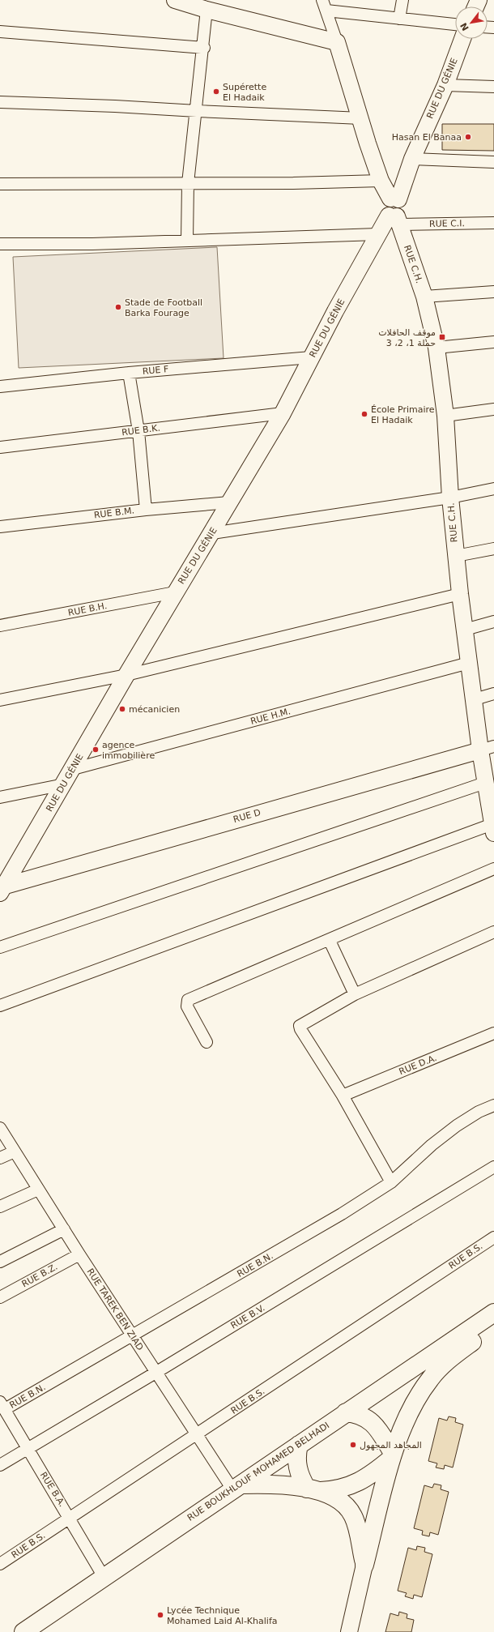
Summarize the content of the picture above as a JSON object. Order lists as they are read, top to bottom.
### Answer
{
  "streets": {
    "main road": ["RUE BOUKHLOUF MOHAMED BELHADI"],
    "street": [
      "RUE DU GÉNIE",
      "RUE C.I.",
      "RUE C.H.",
      "RUE F",
      "RUE B.K.",
      "RUE B.M.",
      "RUE B.H.",
      "RUE H.M.",
      "RUE D",
      "RUE D.A.",
      "RUE B.S.",
      "RUE B.N.",
      "RUE B.Z.",
      "RUE TAREK BEN ZIAD",
      "RUE B.V.",
      "RUE B.A."
    ]
  },
  "crossings": [
    ["RUE DU GÉNIE", "RUE C.I."],
    ["RUE DU GÉNIE", "RUE C.H."],
    ["RUE DU GÉNIE", "RUE F"],
    ["RUE DU GÉNIE", "RUE B.K."],
    ["RUE DU GÉNIE", "RUE B.M."],
    ["RUE DU GÉNIE", "RUE B.H."],
    ["RUE DU GÉNIE", "RUE H.M."],
    ["RUE DU GÉNIE", "RUE D"],
    ["RUE C.I.", "RUE C.H."],
    ["RUE C.H.", "RUE H.M."],
    ["RUE C.H.", "RUE D"],
    ["RUE B.S.", "RUE TAREK BEN ZIAD"],
    ["RUE B.S.", "RUE B.A."],
    ["RUE B.N.", "RUE TAREK BEN ZIAD"],
    ["RUE B.N.", "RUE B.A."],
    ["RUE B.Z.", "RUE TAREK BEN ZIAD"],
    ["RUE TAREK BEN ZIAD", "RUE B.V."],
    ["RUE TAREK BEN ZIAD", "RUE BOUKHLOUF MOHAMED BELHADI"],
    ["RUE B.V.", "RUE B.A."],
    ["RUE BOUKHLOUF MOHAMED BELHADI", "RUE B.A."]
  ],
  "places": {
    "other": [
      "Supérette El Hadaik",
      "Hasan El Banaa",
      "Stade de Football Barka Fourage",
      "École Primaire El Hadaik",
      "mécanicien",
      "agence immobilière",
      "المجاهد المجهول",
      "Lycée Technique Mohamed Laid Al-Khalifa"
    ],
    "transit": ["موقف الحافلات حملة 1، 2، 3"]
  },
  "north": "bottom left"
}
